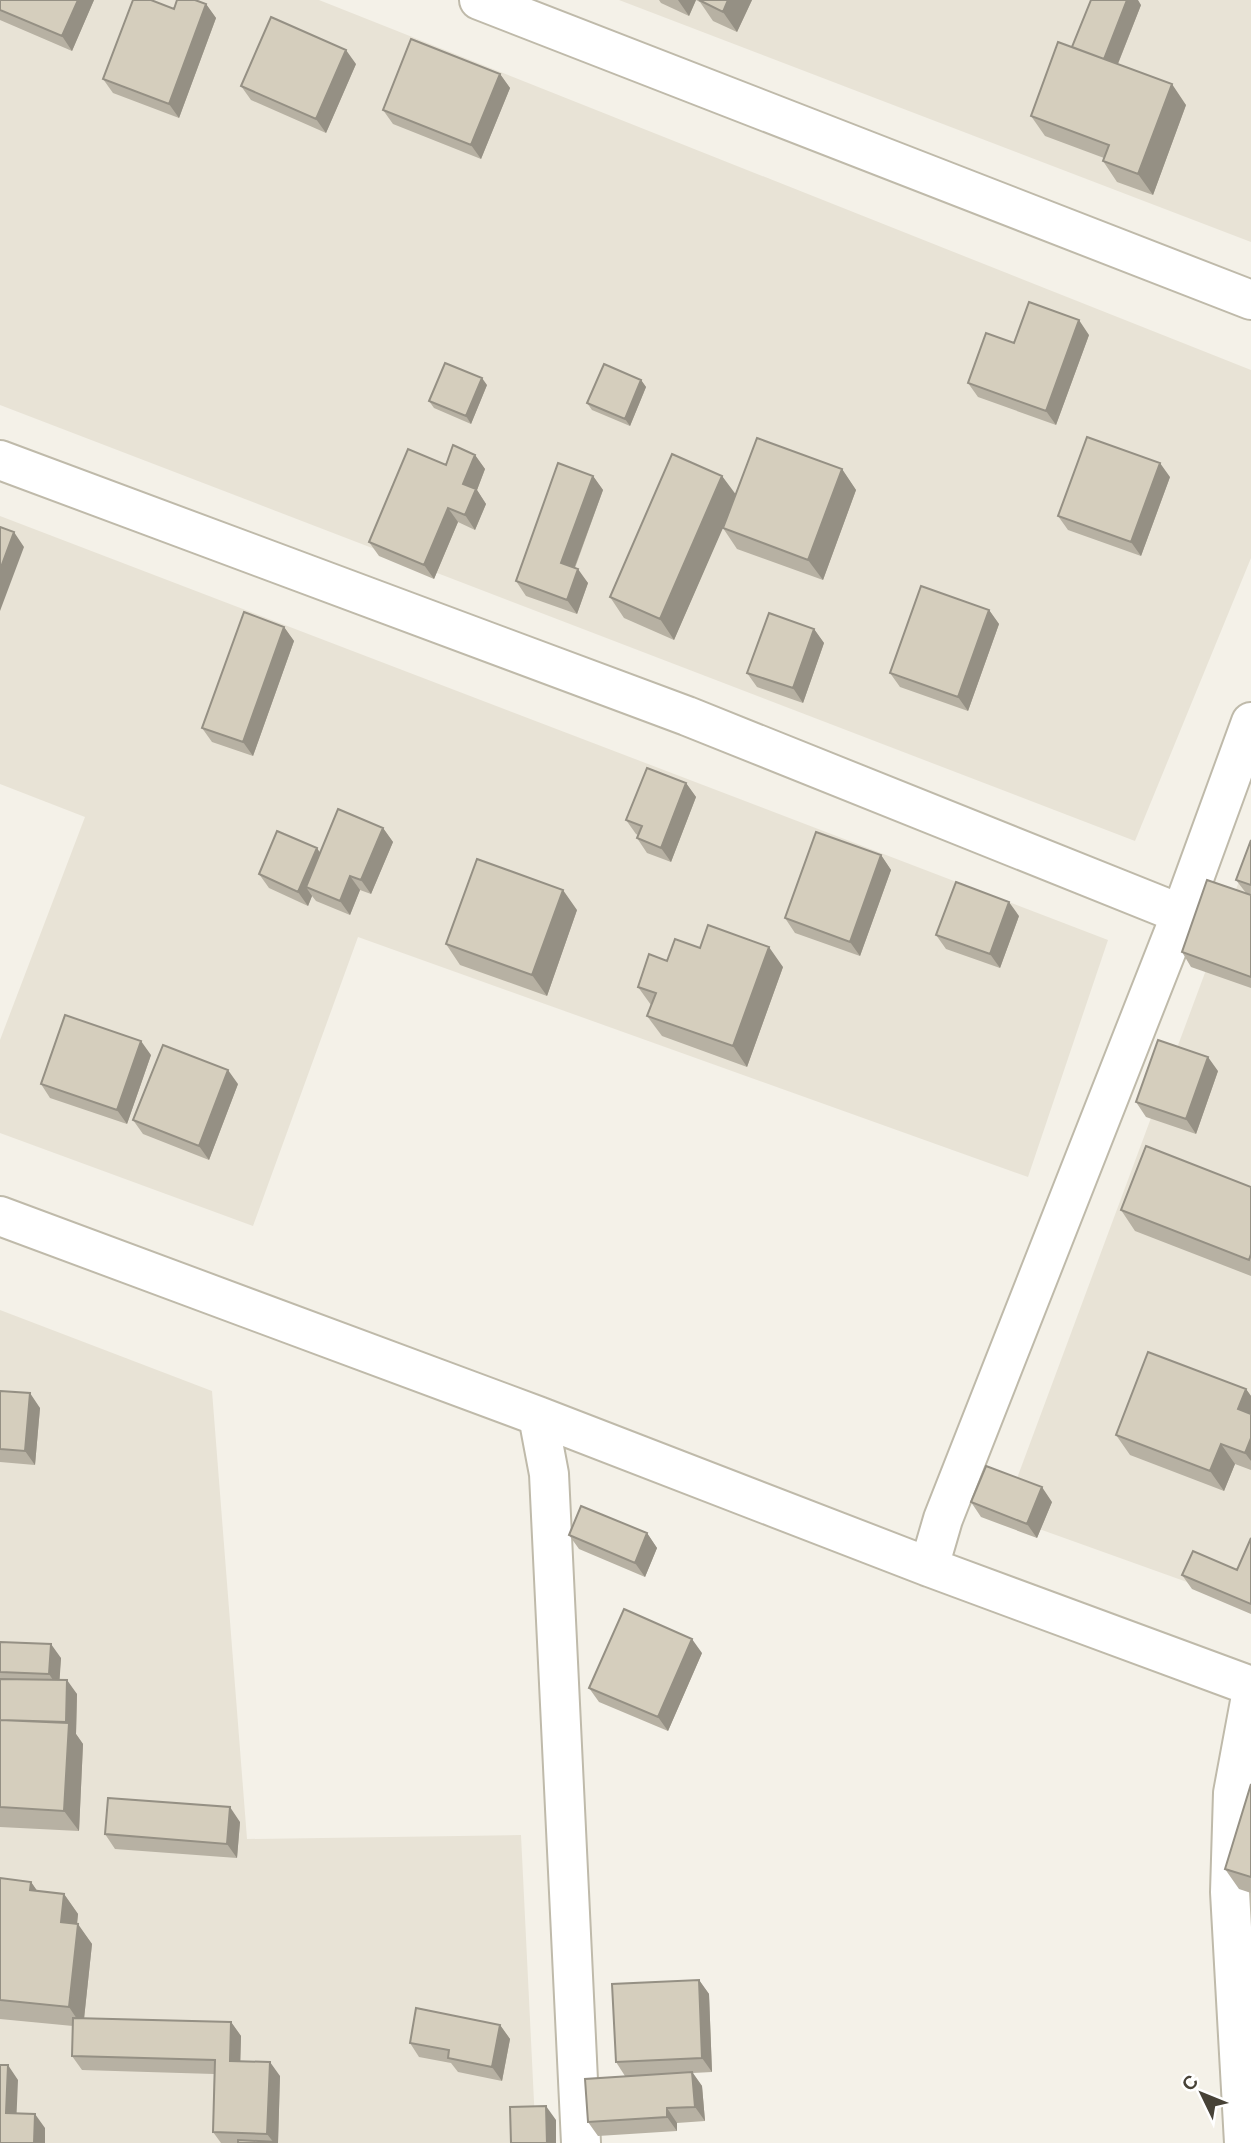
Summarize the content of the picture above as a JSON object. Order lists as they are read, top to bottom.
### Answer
{
  "north": "top left"
}
